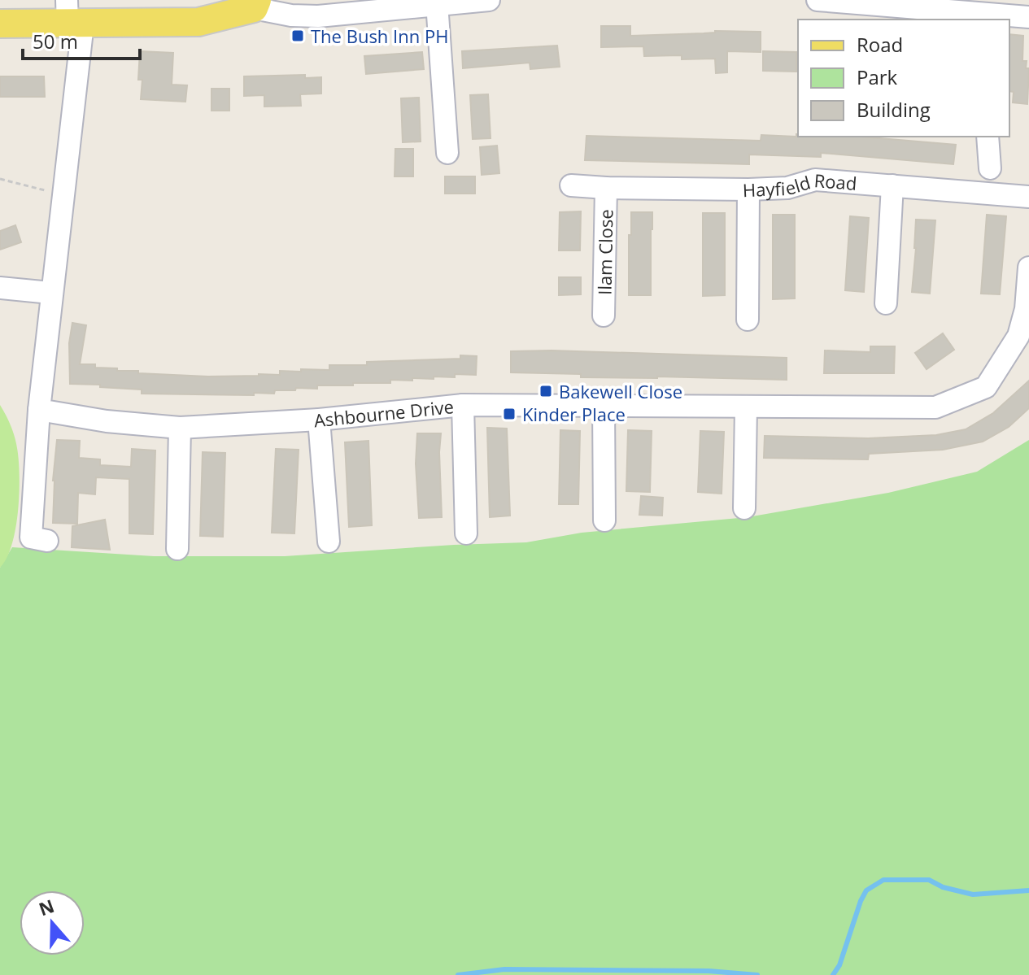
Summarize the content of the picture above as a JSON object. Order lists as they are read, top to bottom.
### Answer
{
  "streets": {
    "street": ["Hayfield Road", "Ilam Close", "Ashbourne Drive"]
  },
  "crossings": [
    ["Hayfield Road", "Ilam Close"]
  ],
  "places": {
    "transit": ["The Bush Inn PH", "Bakewell Close", "Kinder Place"]
  },
  "legend": ["Road", "Park", "Building"],
  "scale_bar": "50 m",
  "north": "top"
}
